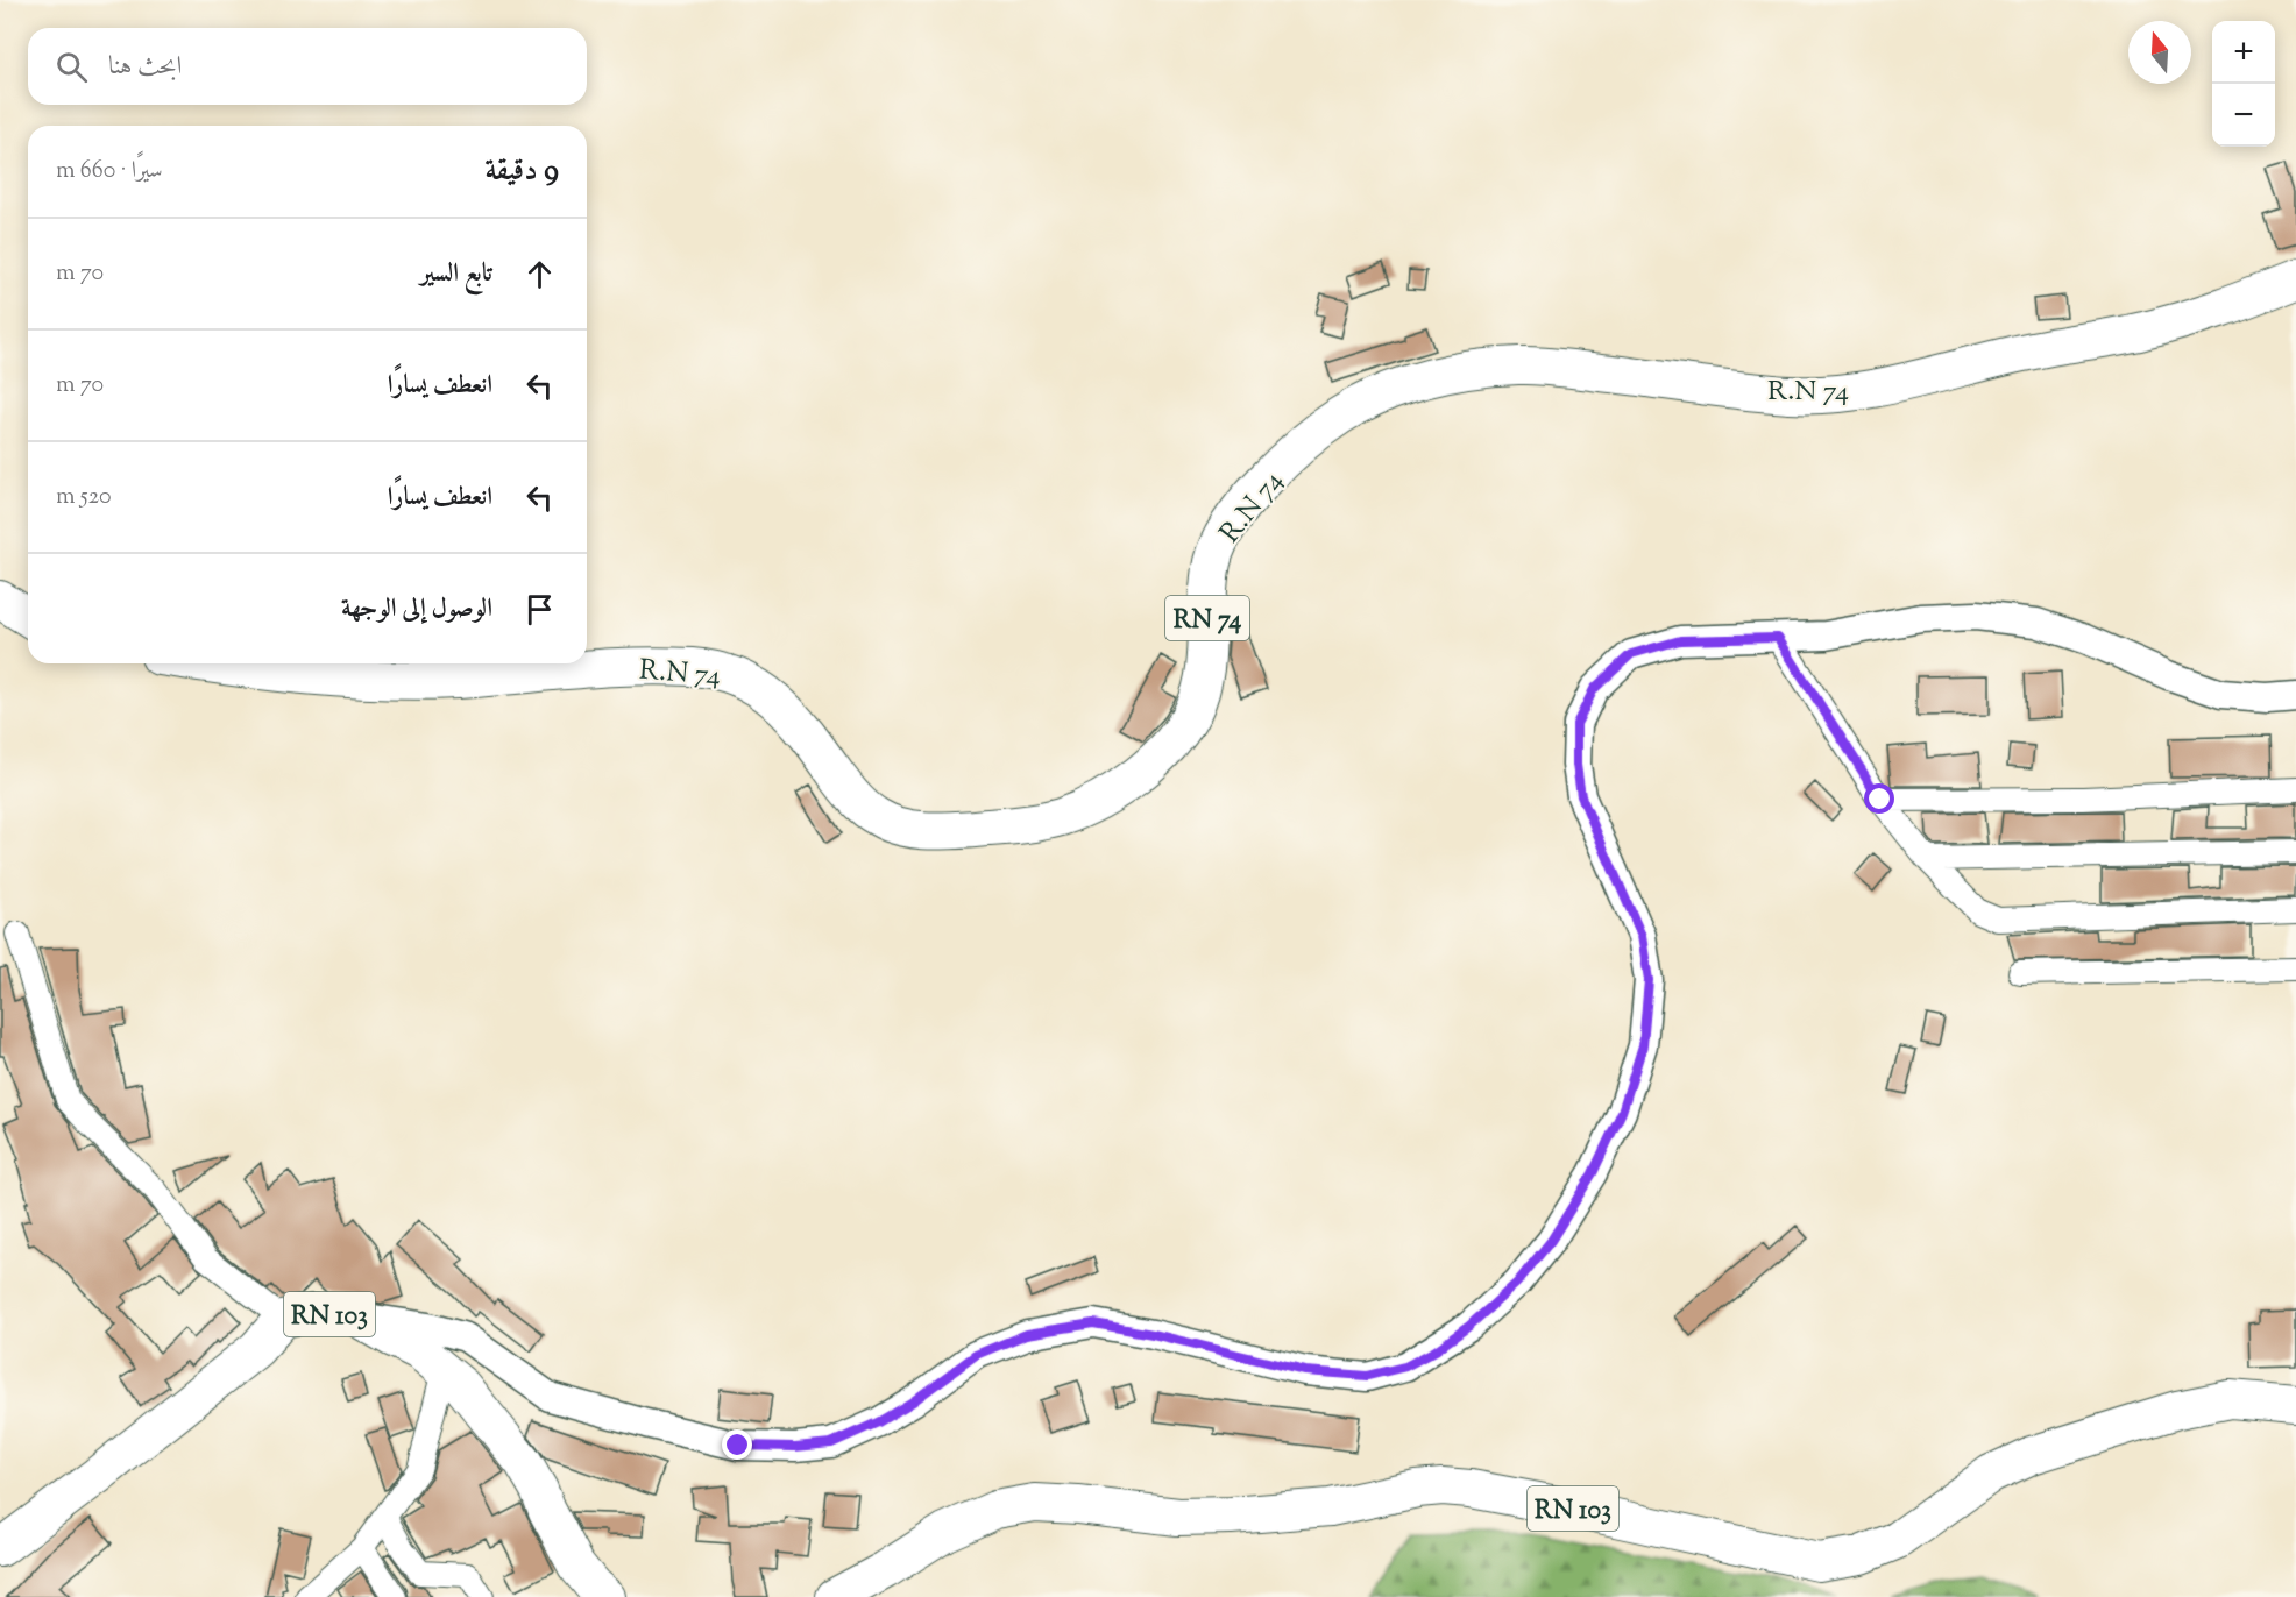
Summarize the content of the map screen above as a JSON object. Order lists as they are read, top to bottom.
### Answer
{
  "streets": {
    "main road": ["R.N 74", "RN 74", "RN 103"]
  },
  "north": "top",
  "page": {
    "map_buttons": ["+", "−"],
    "search": "ابحث هنا",
    "heading": ["9 دقيقة", "سيرًا · 660 m"],
    "list": [
      ["تابع السير", "70 m"],
      ["انعطف يسارًا", "70 m"],
      ["انعطف يسارًا", "520 m"],
      "الوصول إلى الوجهة"
    ]
  }
}
